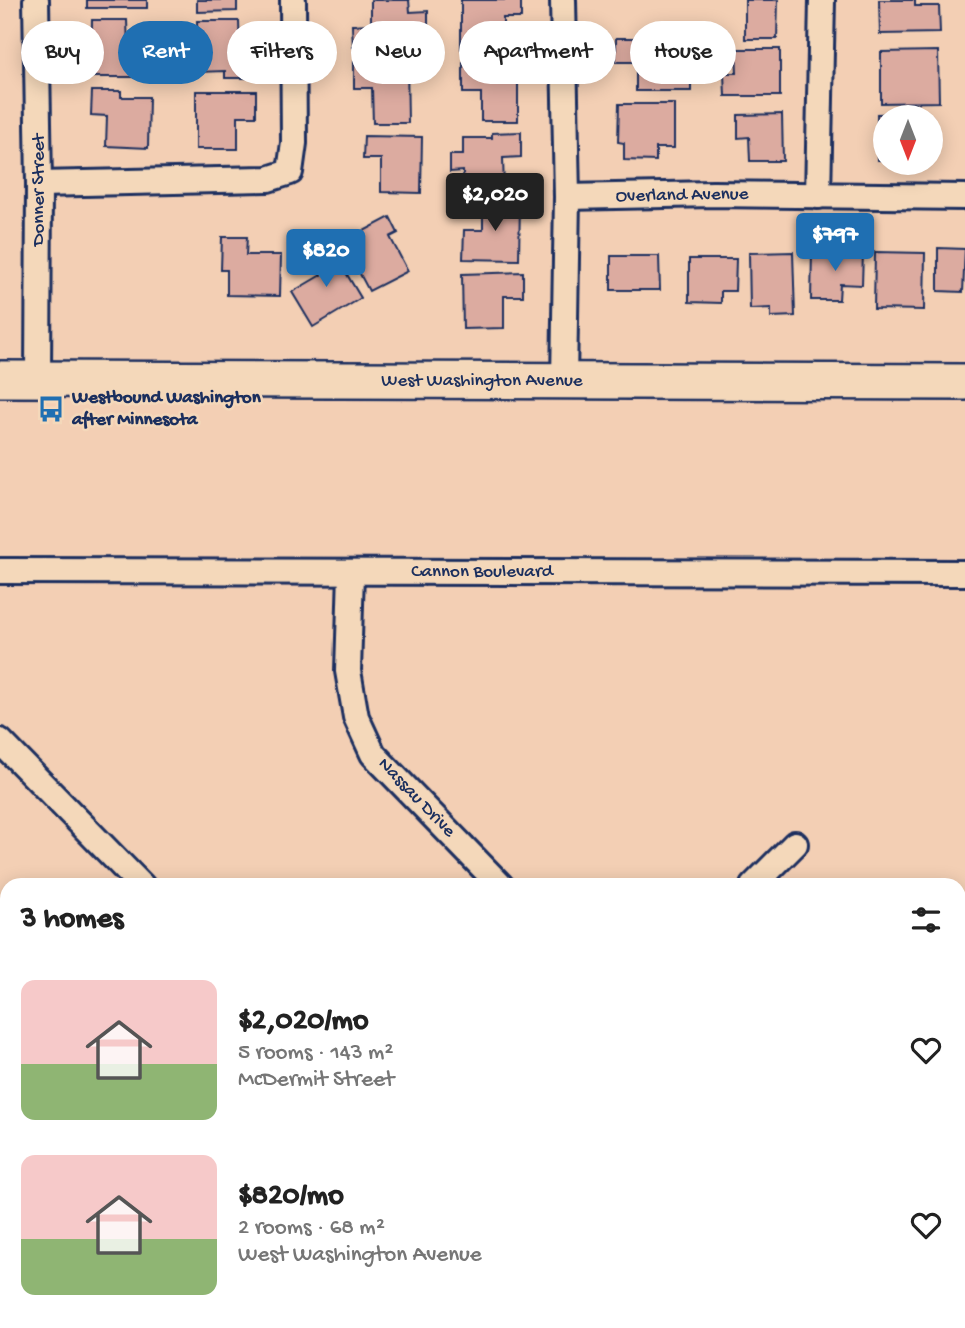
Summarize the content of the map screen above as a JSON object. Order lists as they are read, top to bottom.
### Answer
{
  "streets": {
    "main road": ["West Washington Avenue"],
    "street": [
      "Donner Street",
      "Overland Avenue",
      "Cannon Boulevard",
      "Nassau Drive"
    ]
  },
  "crossings": [
    ["Donner Street", "West Washington Avenue"],
    ["Cannon Boulevard", "Nassau Drive"]
  ],
  "places": {
    "bus stop": ["Westbound Washington after Minnesota"]
  },
  "north": "bottom",
  "page": {
    "chip": [
      "Buy",
      "Rent",
      "Filters",
      "New",
      "Apartment",
      "House"
    ],
    "price": ["$2,020", "$797", "$820"],
    "heading": "3 homes",
    "list": [
      {
        "name": "$2,020/mo",
        "note": "5 rooms · 143 m² · McDermit Street"
      },
      {
        "name": "$820/mo",
        "note": "2 rooms · 68 m² · West Washington Avenue"
      }
    ]
  }
}
